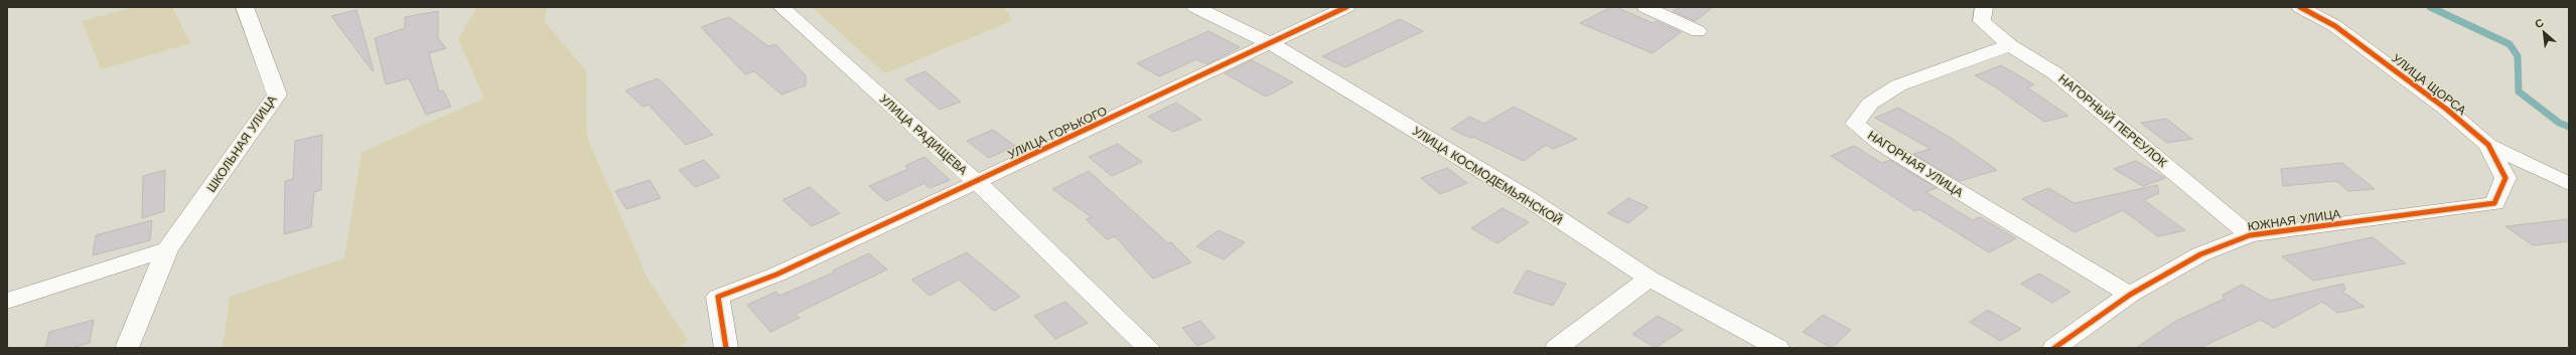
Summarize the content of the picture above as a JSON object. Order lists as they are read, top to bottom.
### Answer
{
  "streets": {
    "street": [
      "УЛИЦА ЩОРСА",
      "НАГОРНЫЙ ПЕРЕУЛОК",
      "УЛИЦА ГОРЬКОГО",
      "УЛИЦА РАДИЩЕВА",
      "ШКОЛЬНАЯ УЛИЦА",
      "НАГОРНАЯ УЛИЦА",
      "УЛИЦА КОСМОДЕМЬЯНСКОЙ",
      "ЮЖНАЯ УЛИЦА"
    ]
  },
  "crossings": [
    ["УЛИЦА ЩОРСА", "ЮЖНАЯ УЛИЦА"],
    ["НАГОРНЫЙ ПЕРЕУЛОК", "НАГОРНАЯ УЛИЦА"],
    ["НАГОРНЫЙ ПЕРЕУЛОК", "ЮЖНАЯ УЛИЦА"],
    ["УЛИЦА ГОРЬКОГО", "УЛИЦА РАДИЩЕВА"],
    ["УЛИЦА ГОРЬКОГО", "УЛИЦА КОСМОДЕМЬЯНСКОЙ"],
    ["НАГОРНАЯ УЛИЦА", "ЮЖНАЯ УЛИЦА"]
  ],
  "north": "top left"
}
